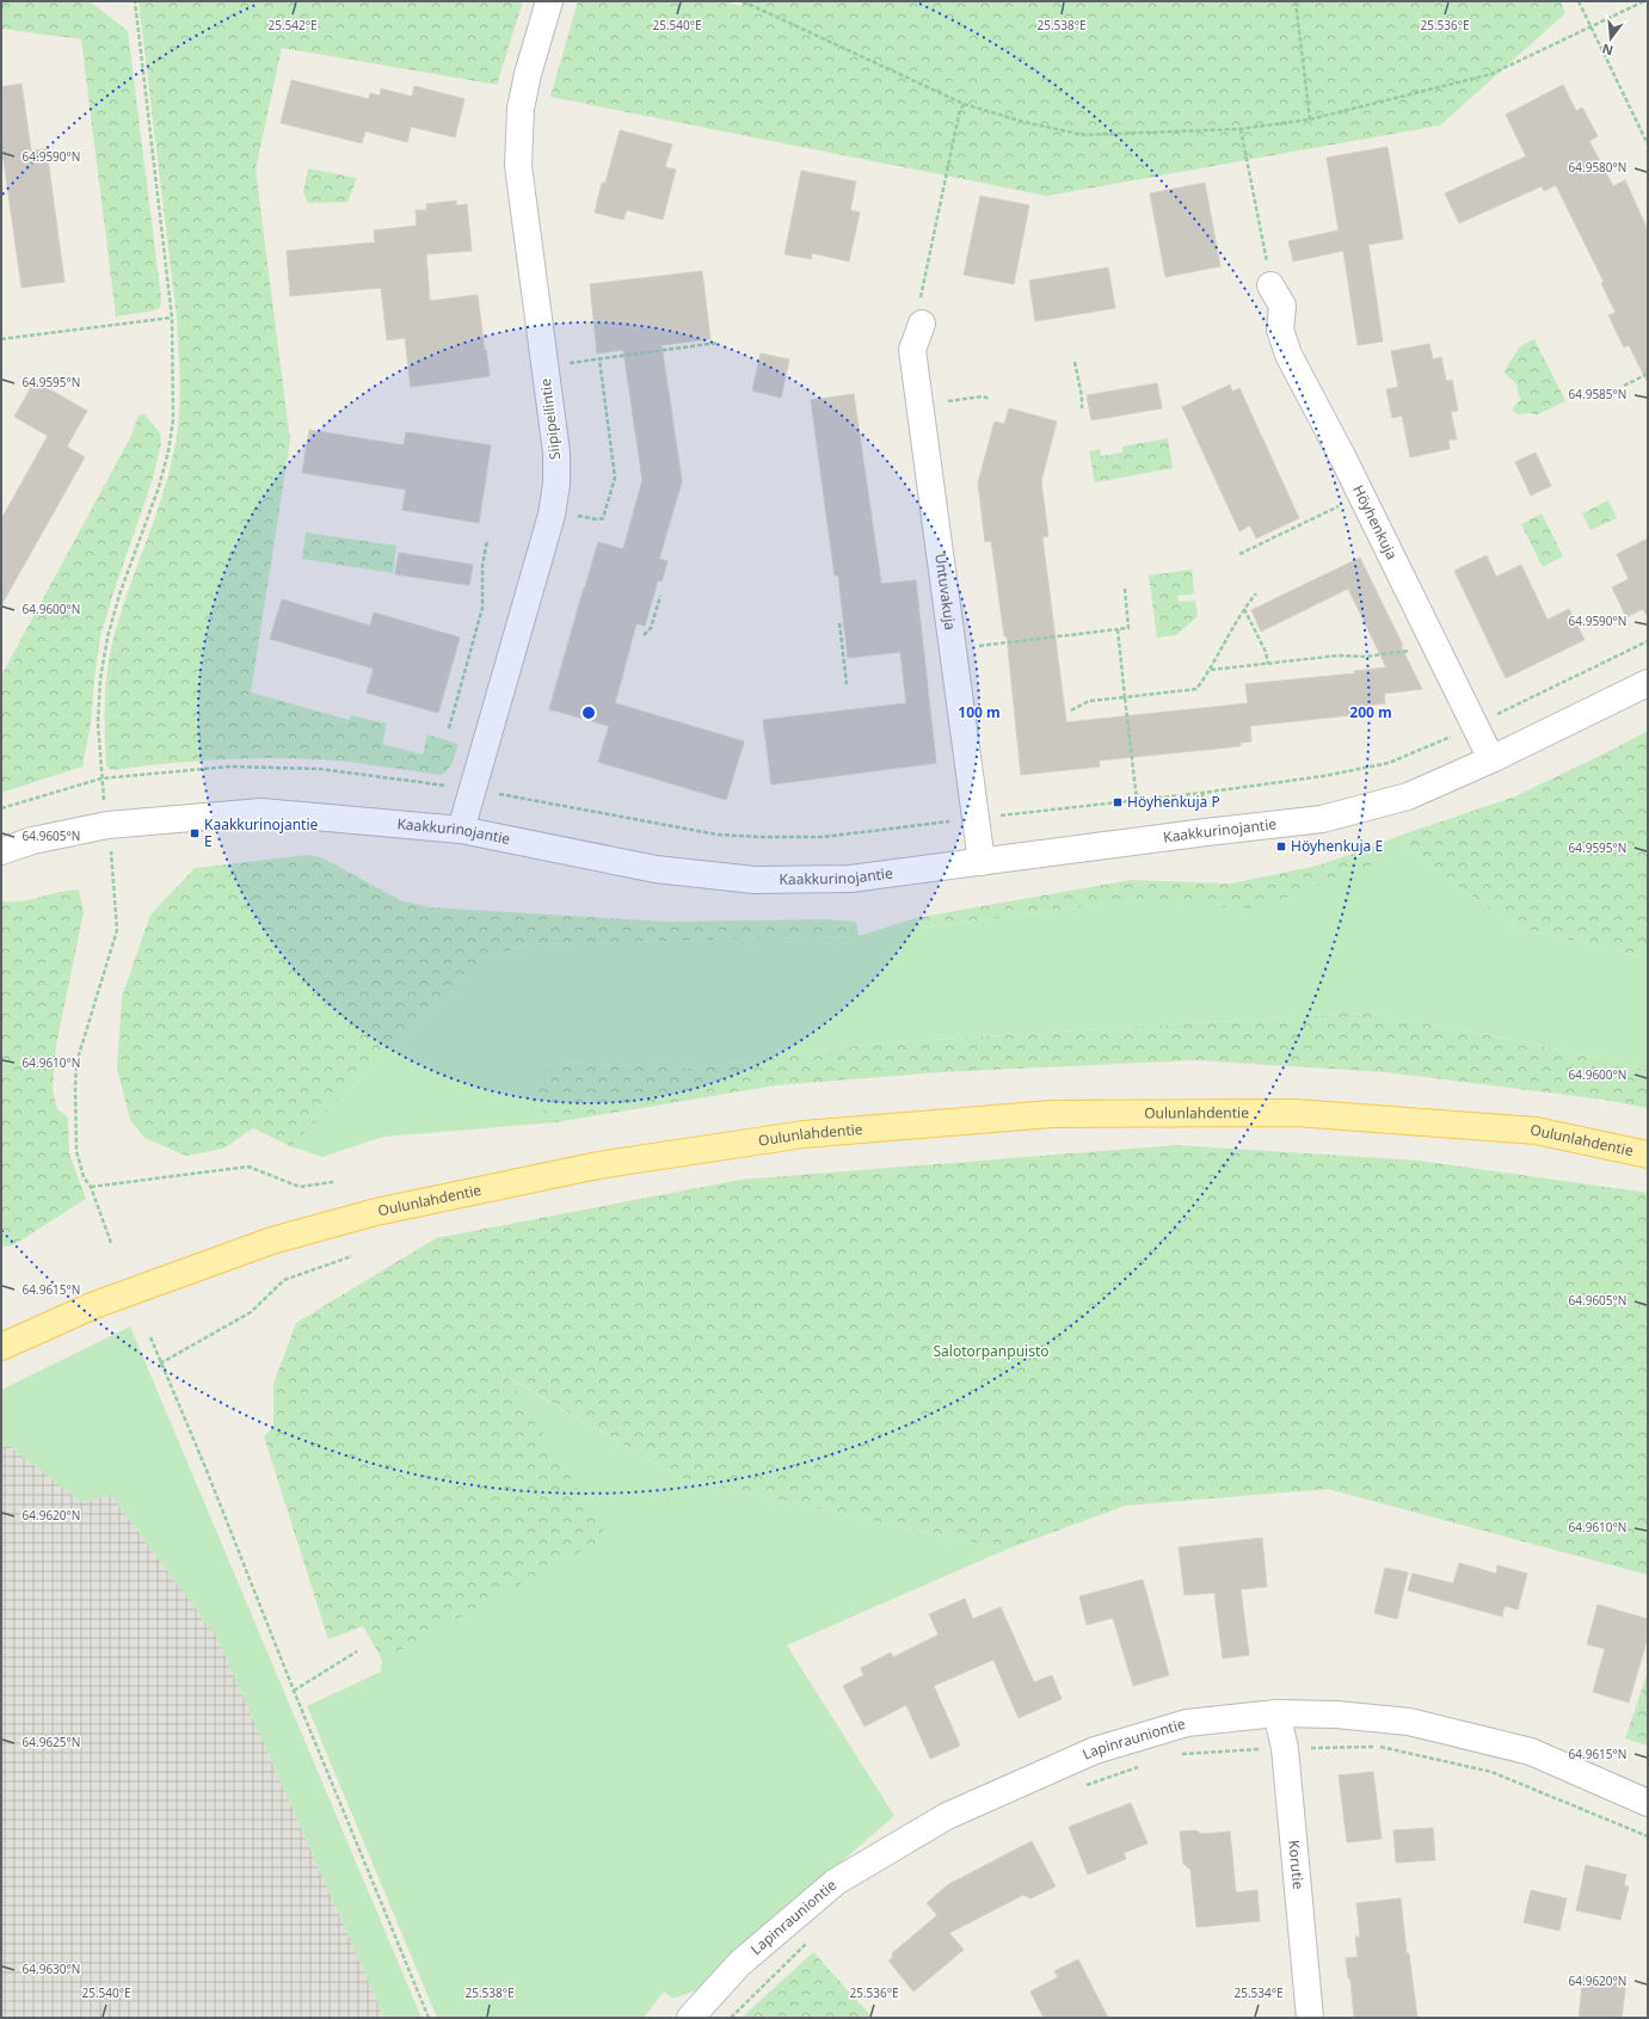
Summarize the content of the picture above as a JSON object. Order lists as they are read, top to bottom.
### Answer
{
  "streets": {
    "main road": ["Oulunlahdentie"],
    "street": [
      "Siipipeilintie",
      "Höyhenkuja",
      "Untuvakuja",
      "Kaakkurinojantie",
      "Lapinrauniontie",
      "Korutie"
    ]
  },
  "crossings": [
    ["Siipipeilintie", "Kaakkurinojantie"],
    ["Höyhenkuja", "Kaakkurinojantie"],
    ["Untuvakuja", "Kaakkurinojantie"],
    ["Lapinrauniontie", "Korutie"]
  ],
  "parks": ["Salotorpanpuisto"],
  "places": {
    "transit": ["Höyhenkuja P", "Kaakkurinojantie E", "Höyhenkuja E"]
  },
  "north": "bottom",
  "coordinates": [
    "25.542°E",
    "25.540°E",
    "25.538°E",
    "25.536°E",
    "64.9590°N",
    "64.9580°N",
    "64.9595°N",
    "64.9585°N",
    "64.9600°N",
    "64.9605°N",
    "64.9610°N",
    "64.9615°N",
    "64.9620°N",
    "64.9625°N",
    "64.9630°N",
    "25.534°E"
  ],
  "rings": ["100 m", "200 m"]
}
